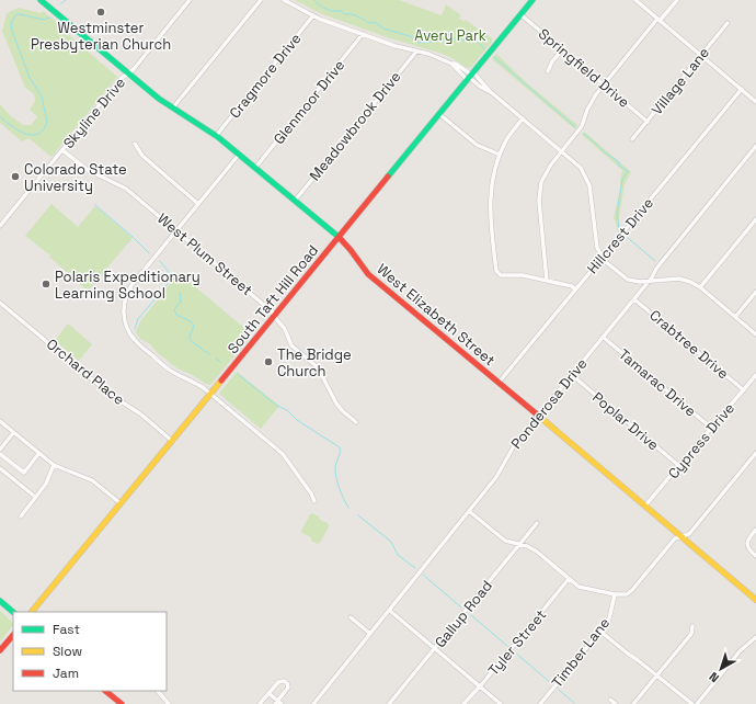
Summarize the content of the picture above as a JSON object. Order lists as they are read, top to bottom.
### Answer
{
  "streets": {
    "main road": ["South Taft Hill Road", "West Elizabeth Street"],
    "street": [
      "Springfield Drive",
      "Cragmore Drive",
      "Village Lane",
      "Glenmoor Drive",
      "Skyline Drive",
      "Meadowbrook Drive",
      "Hillcrest Drive",
      "West Plum Street",
      "Crabtree Drive",
      "Orchard Place",
      "Tamarac Drive",
      "Ponderosa Drive",
      "Poplar Drive",
      "Cypress Drive",
      "Gallup Road",
      "Tyler Street",
      "Timber Lane"
    ]
  },
  "crossings": [
    ["Springfield Drive", "Village Lane"],
    ["Springfield Drive", "South Taft Hill Road"],
    ["Cragmore Drive", "West Elizabeth Street"],
    ["Glenmoor Drive", "West Elizabeth Street"],
    ["Skyline Drive", "West Plum Street"],
    ["Skyline Drive", "West Elizabeth Street"],
    ["Meadowbrook Drive", "West Elizabeth Street"],
    ["Hillcrest Drive", "West Elizabeth Street"],
    ["West Plum Street", "South Taft Hill Road"],
    ["South Taft Hill Road", "West Elizabeth Street"],
    ["South Taft Hill Road", "Orchard Place"],
    ["West Elizabeth Street", "Ponderosa Drive"],
    ["West Elizabeth Street", "Cypress Drive"],
    ["Crabtree Drive", "Ponderosa Drive"],
    ["Crabtree Drive", "Cypress Drive"],
    ["Tamarac Drive", "Ponderosa Drive"],
    ["Tamarac Drive", "Cypress Drive"],
    ["Ponderosa Drive", "Poplar Drive"],
    ["Poplar Drive", "Cypress Drive"]
  ],
  "parks": ["Avery Park"],
  "places": [
    "Westminster Presbyterian Church",
    "Colorado State University",
    "Polaris Expeditionary Learning School",
    "The Bridge Church"
  ],
  "legend": ["Fast", "Slow", "Jam"],
  "north": "bottom left"
}
